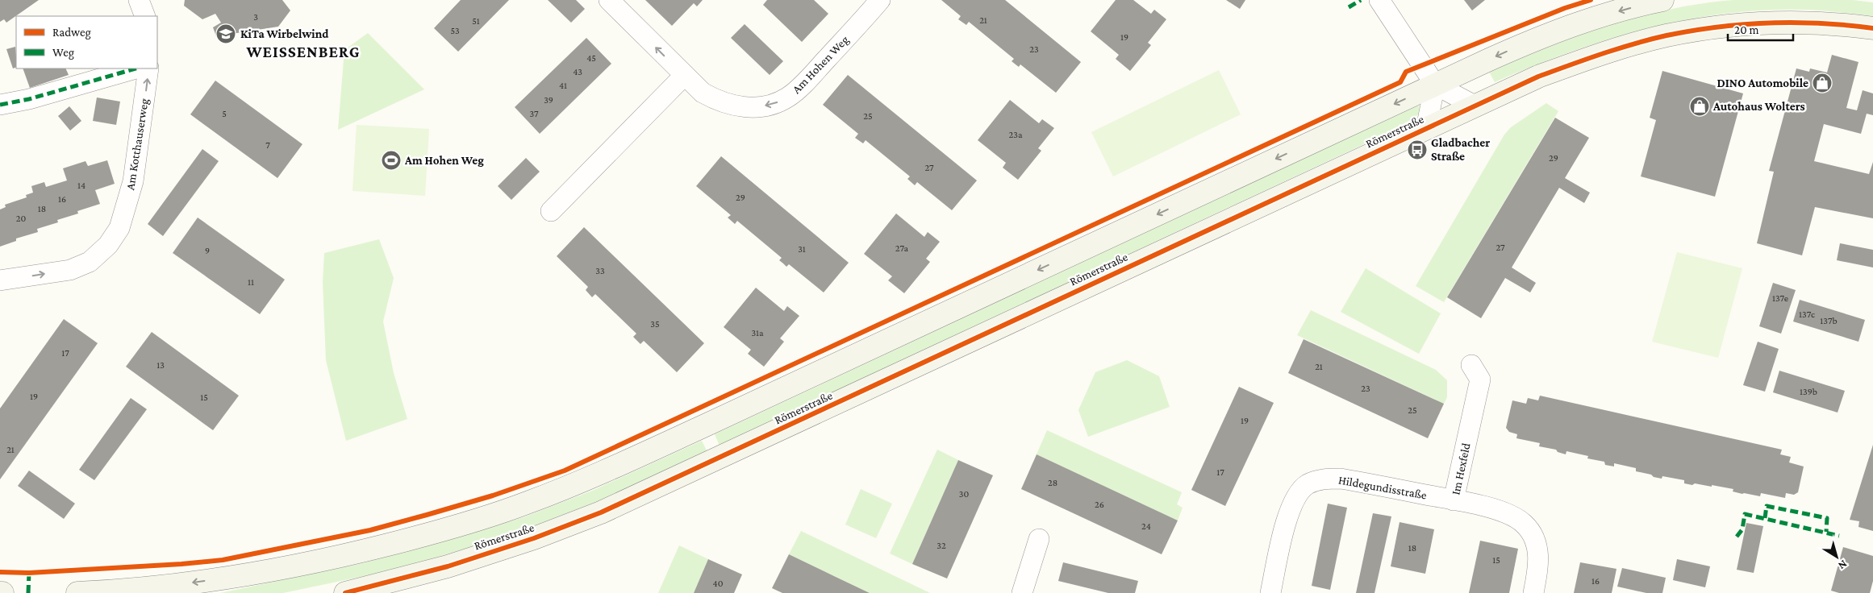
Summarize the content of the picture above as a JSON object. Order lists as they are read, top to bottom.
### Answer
{
  "streets": {
    "main road": ["Römerstraße"],
    "street": [
      "Am Hohen Weg",
      "Am Kotthauserweg",
      "Im Hexfeld",
      "Hildegundisstraße"
    ]
  },
  "crossings": [
    ["Im Hexfeld", "Hildegundisstraße"]
  ],
  "one_way": ["Am Kotthauserweg"],
  "districts": ["WEISSENBERG"],
  "places": {
    "school or university": ["KiTa Wirbelwind"],
    "shop": ["DINO Automobile", "Autohaus Wolters"],
    "bus stop": ["Gladbacher Straße"],
    "sports": ["Am Hohen Weg"]
  },
  "house_numbers": [
    "3",
    "21",
    "51",
    "53",
    "19",
    "23",
    "45",
    "43",
    "41",
    "39",
    "5",
    "37",
    "25",
    "23a",
    "7",
    "29",
    "27",
    "14",
    "29",
    "16",
    "18",
    "20",
    "27",
    "27a",
    "31",
    "9",
    "33",
    "11",
    "137e",
    "137c",
    "137b",
    "35",
    "31a",
    "17",
    "13",
    "21",
    "23",
    "139b",
    "19",
    "15",
    "25",
    "19",
    "21",
    "17",
    "28",
    "30",
    "26",
    "24",
    "32",
    "18",
    "15",
    "16",
    "40"
  ],
  "legend": ["Radweg", "Weg"],
  "scale_bar": "20 m",
  "north": "bottom right"
}
